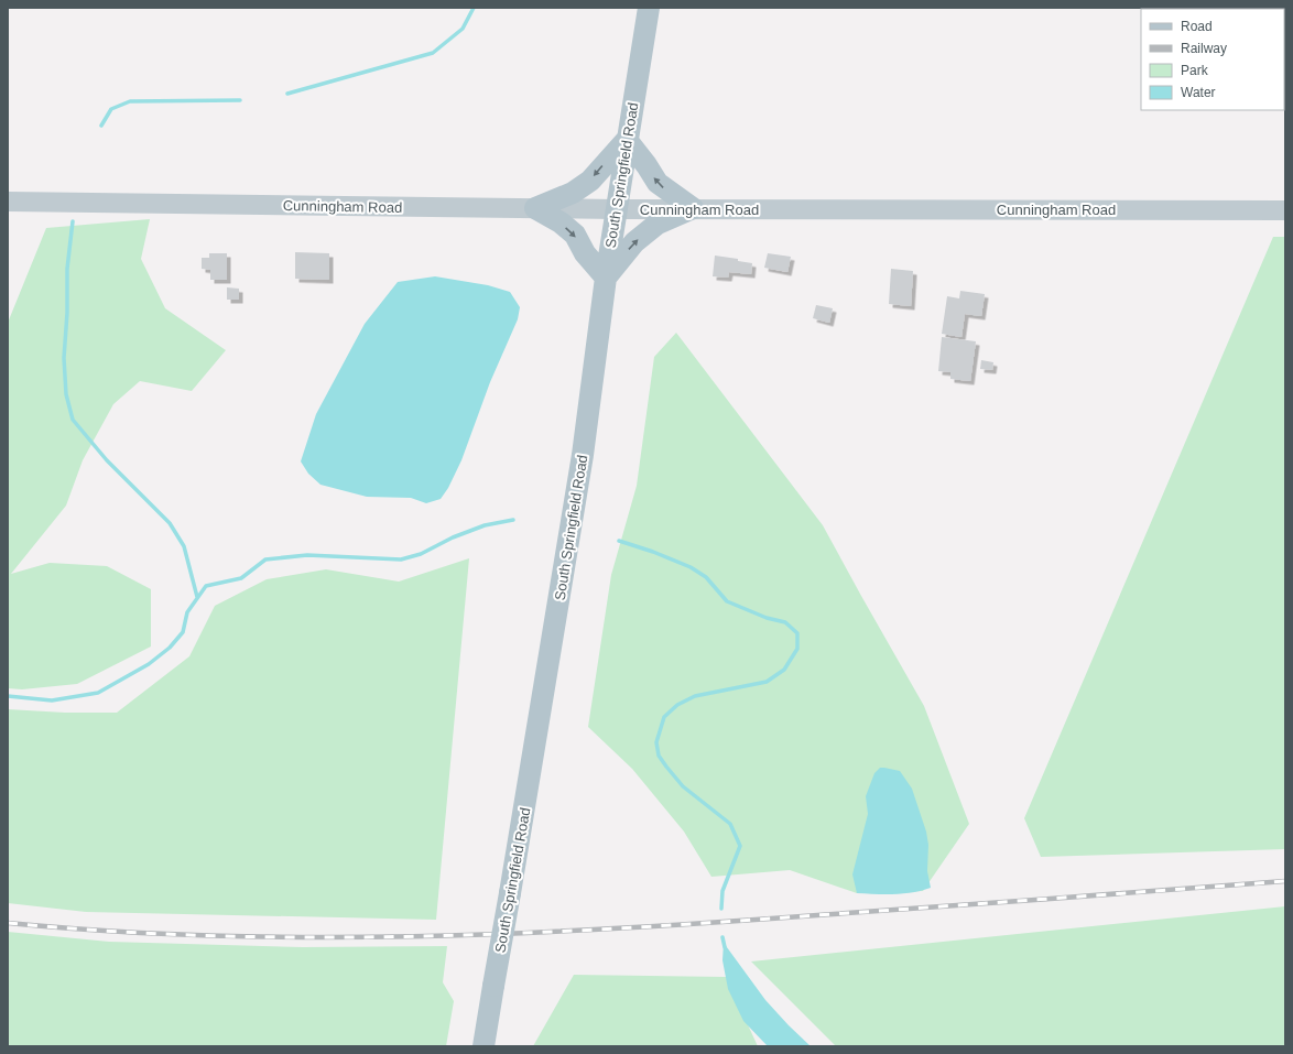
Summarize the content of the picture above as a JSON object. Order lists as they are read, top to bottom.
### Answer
{
  "streets": {
    "main road": ["South Springfield Road", "Cunningham Road"]
  },
  "crossings": [
    ["South Springfield Road", "Cunningham Road"]
  ],
  "legend": [
    "Road",
    "Railway",
    "Park",
    "Water"
  ]
}
